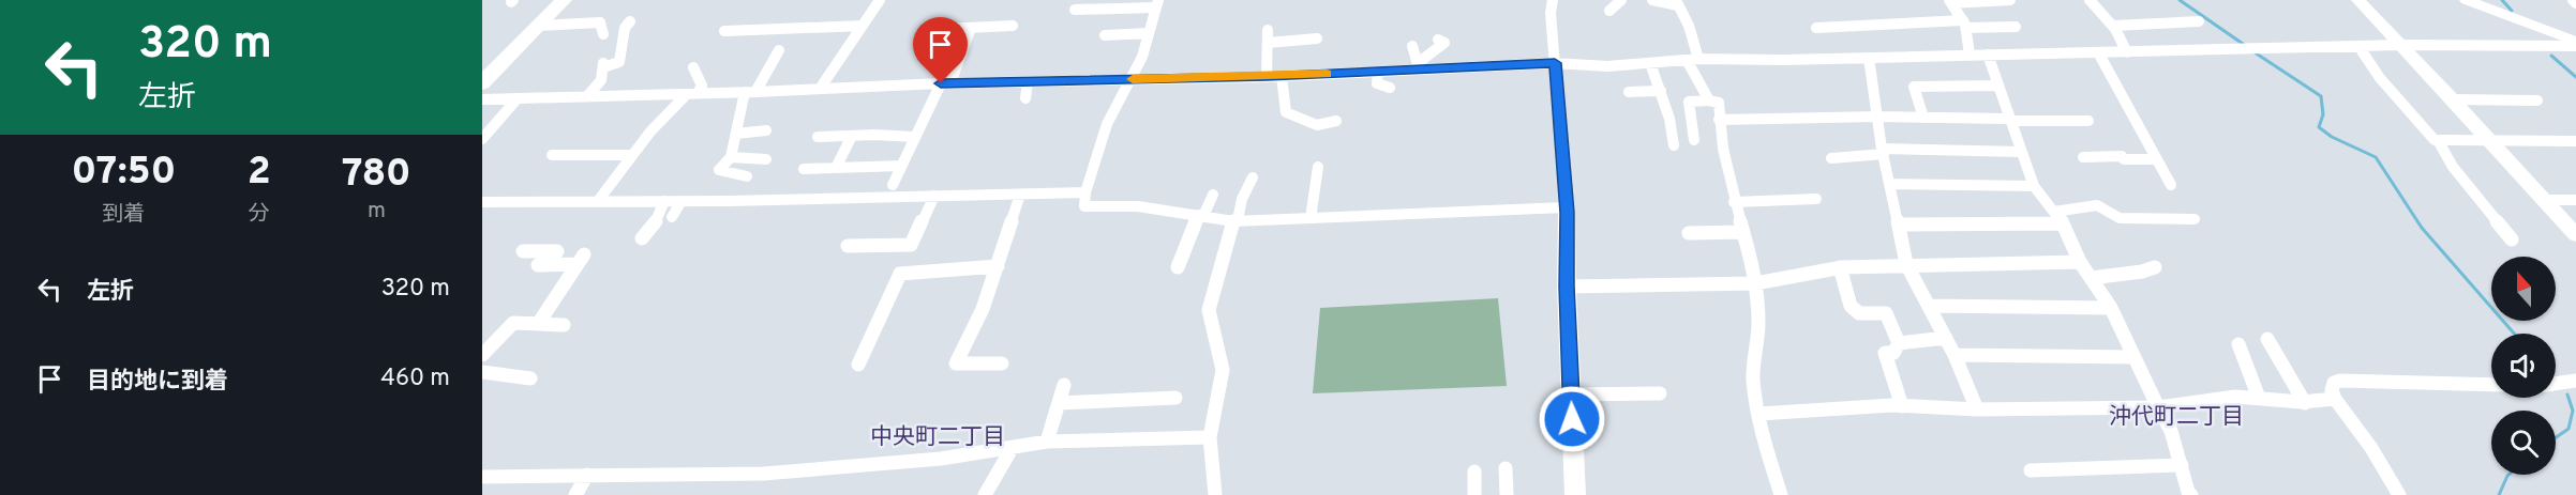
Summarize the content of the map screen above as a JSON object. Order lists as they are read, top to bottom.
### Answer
{
  "districts": ["沖代町二丁目", "中央町二丁目"],
  "north": "top",
  "page": {
    "turn": ["320 m", "左折"],
    "eta": [
      "07:50",
      "到着",
      "2",
      "分",
      "780",
      "m"
    ],
    "list": [
      {
        "name": "左折",
        "value": "320 m"
      },
      {
        "name": "目的地に到着",
        "value": "460 m"
      }
    ]
  }
}
